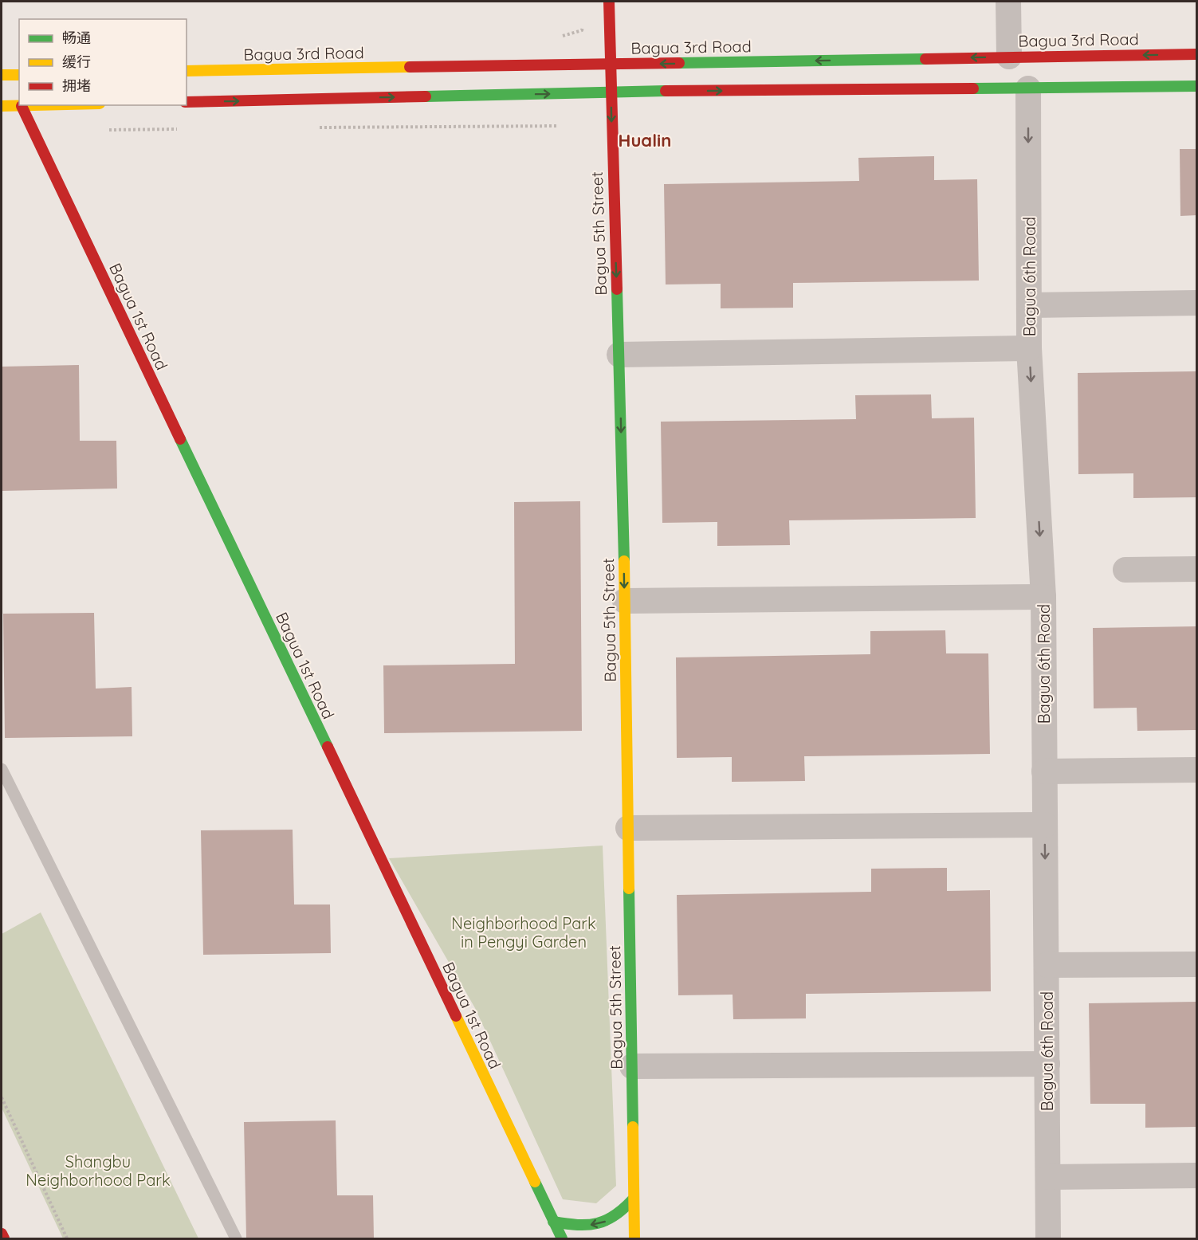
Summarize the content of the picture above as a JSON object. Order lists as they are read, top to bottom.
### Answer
{
  "streets": {
    "street": [
      "Bagua 3rd Road",
      "Bagua 5th Street",
      "Bagua 6th Road",
      "Bagua 1st Road"
    ]
  },
  "crossings": [
    ["Bagua 3rd Road", "Bagua 5th Street"]
  ],
  "one_way": ["Bagua 5th Street", "Bagua 6th Road"],
  "districts": ["Hualin"],
  "parks": ["Neighborhood Park in Pengyi Garden", "Shangbu Neighborhood Park"],
  "legend": ["畅通", "缓行", "拥堵"]
}
